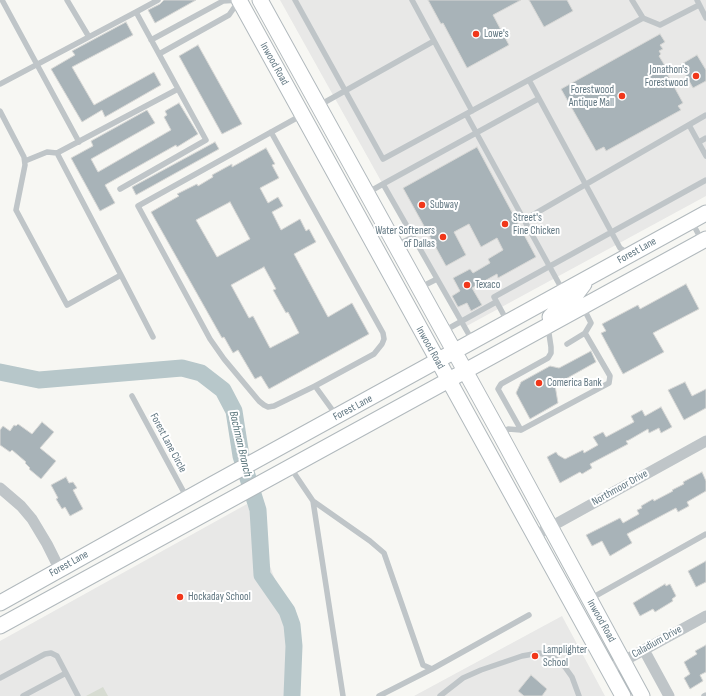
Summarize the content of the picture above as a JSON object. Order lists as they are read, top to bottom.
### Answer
{
  "streets": {
    "main road": ["Inwood Road", "Forest Lane"],
    "street": ["Northmoor Drive", "Caladium Drive"],
    "lane": ["Forest Lane Circle"]
  },
  "crossings": [
    ["Inwood Road", "Forest Lane"],
    ["Inwood Road", "Northmoor Drive"],
    ["Inwood Road", "Caladium Drive"],
    ["Forest Lane", "Forest Lane Circle"]
  ],
  "water": ["Bachman Branch"],
  "places": [
    "Lowe's",
    "Jonathon's Forestwood",
    "Forestwood Antique Mall",
    "Subway",
    "Street's Fine Chicken",
    "Water Softeners of Dallas",
    "Texaco",
    "Comerica Bank",
    "Hockaday School",
    "Lamplighter School"
  ]
}
